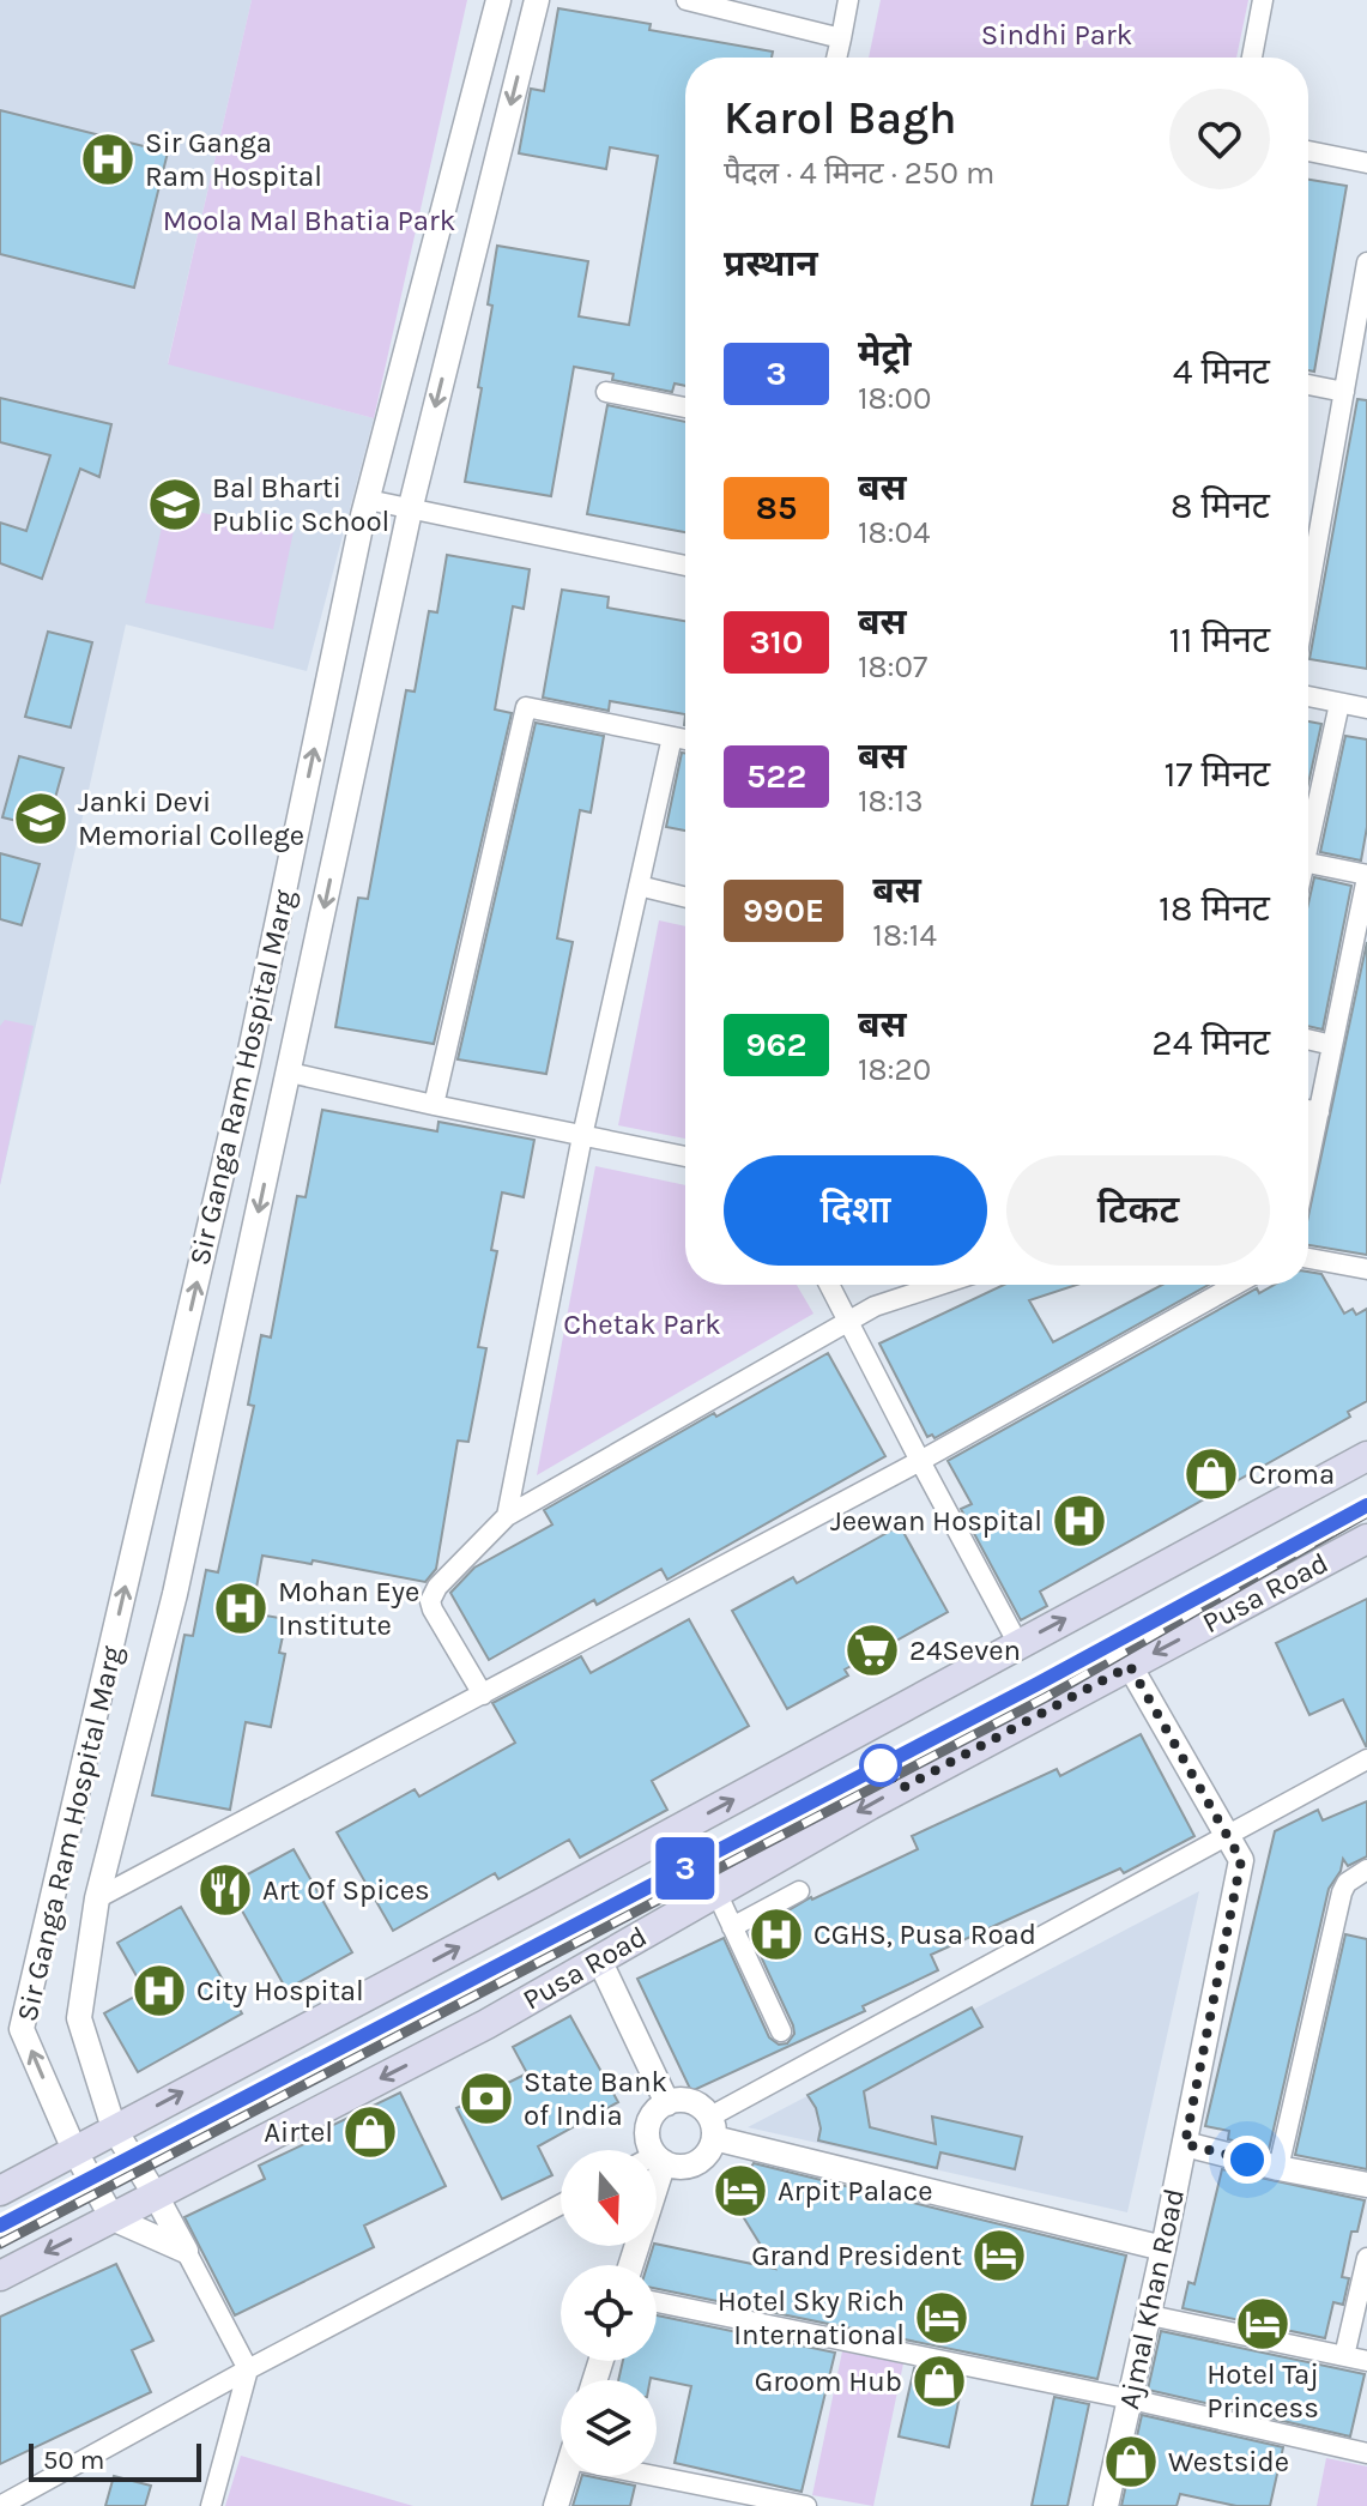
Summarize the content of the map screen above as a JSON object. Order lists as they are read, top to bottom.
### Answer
{
  "streets": {
    "main road": ["Pusa Road"],
    "street": ["Sir Ganga Ram Hospital Marg", "Ajmal Khan Road"]
  },
  "crossings": [
    ["Sir Ganga Ram Hospital Marg", "Pusa Road"],
    ["Pusa Road", "Ajmal Khan Road"]
  ],
  "parks": ["Sindhi Park", "Moola Mal Bhatia Park", "Chetak Park"],
  "places": {
    "hospital": [
      "Sir Ganga Ram Hospital",
      "Jeewan Hospital",
      "Mohan Eye Institute",
      "CGHS, Pusa Road",
      "City Hospital"
    ],
    "school or university": ["Bal Bharti Public School", "Janki Devi Memorial College"],
    "shop": [
      "Croma",
      "Airtel",
      "Groom Hub",
      "Westside"
    ],
    "supermarket": ["24Seven"],
    "restaurant": ["Art Of Spices"],
    "bank": ["State Bank of India"],
    "hotel": [
      "Arpit Palace",
      "Grand President",
      "Hotel Sky Rich International",
      "Hotel Taj Princess"
    ]
  },
  "lines": ["metro line 3"],
  "scale_bar": "50 m",
  "north": "bottom",
  "page": {
    "on_map": "3",
    "heading": [
      ["Karol Bagh", "पैदल · 4 मिनट · 250 m"],
      "प्रस्थान"
    ],
    "list": [
      {
        "mark": "3",
        "name": "मेट्रो",
        "note": "18:00",
        "value": "4 मिनट"
      },
      {
        "mark": "85",
        "name": "बस",
        "note": "18:04",
        "value": "8 मिनट"
      },
      {
        "mark": "310",
        "name": "बस",
        "note": "18:07",
        "value": "11 मिनट"
      },
      {
        "mark": "522",
        "name": "बस",
        "note": "18:13",
        "value": "17 मिनट"
      },
      {
        "mark": "990E",
        "name": "बस",
        "note": "18:14",
        "value": "18 मिनट"
      },
      {
        "mark": "962",
        "name": "बस",
        "note": "18:20",
        "value": "24 मिनट"
      }
    ],
    "buttons": ["दिशा", "टिकट"],
    "scale": "50 m"
  }
}
